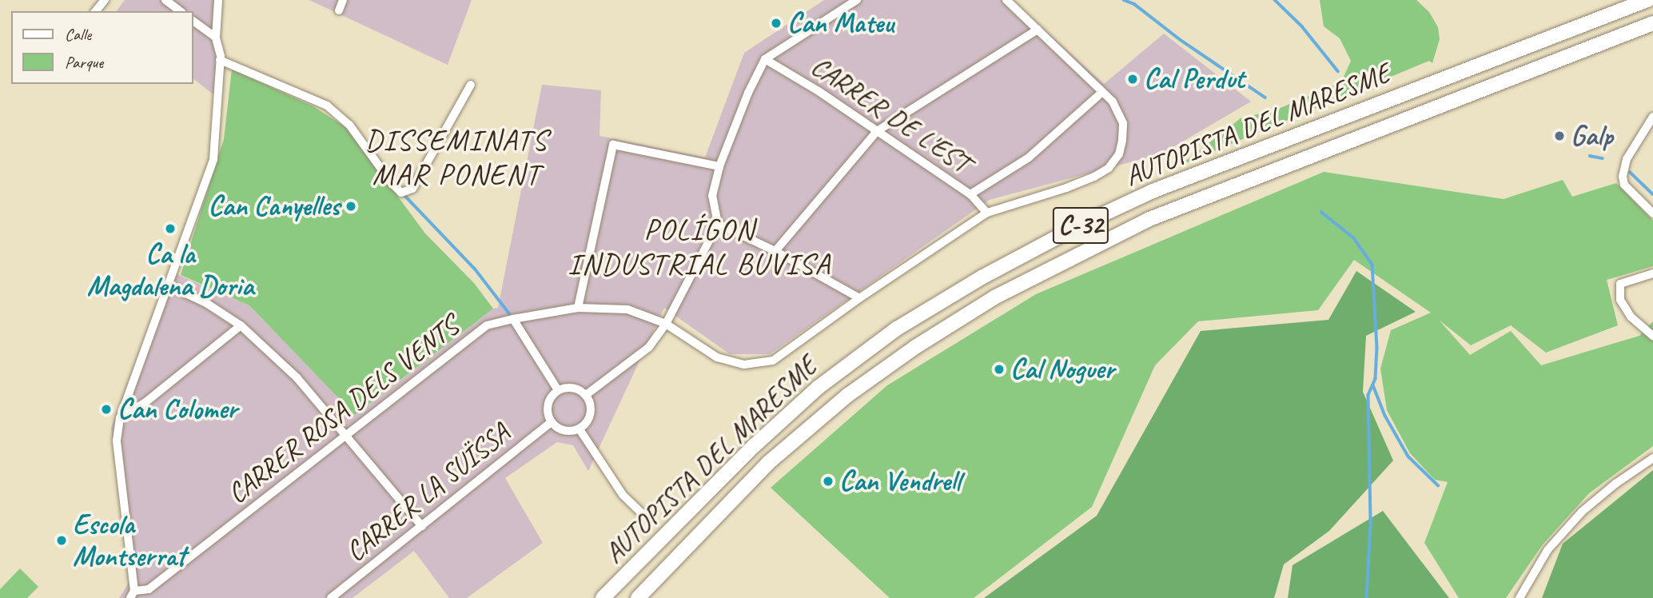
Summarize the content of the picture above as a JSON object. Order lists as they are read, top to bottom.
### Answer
{
  "streets": {
    "highway": ["AUTOPISTA DEL MARESME", "C-32"],
    "street": ["CARRER DE L'EST", "CARRER ROSA DELS VENTS", "CARRER LA SUÏSSA"]
  },
  "crossings": [
    ["CARRER DE L'EST", "CARRER ROSA DELS VENTS"]
  ],
  "districts": ["DISSEMINATS MAR PONENT", "POLÍGON INDUSTRIAL BUVISA"],
  "places": [
    "Can Mateu",
    "Cal Perdut",
    "Galp",
    "Can Canyelles",
    "Ca la Magdalena Doria",
    "Cal Noguer",
    "Can Colomer",
    "Can Vendrell",
    "Escola Montserrat"
  ],
  "legend": ["Calle", "Parque"]
}
